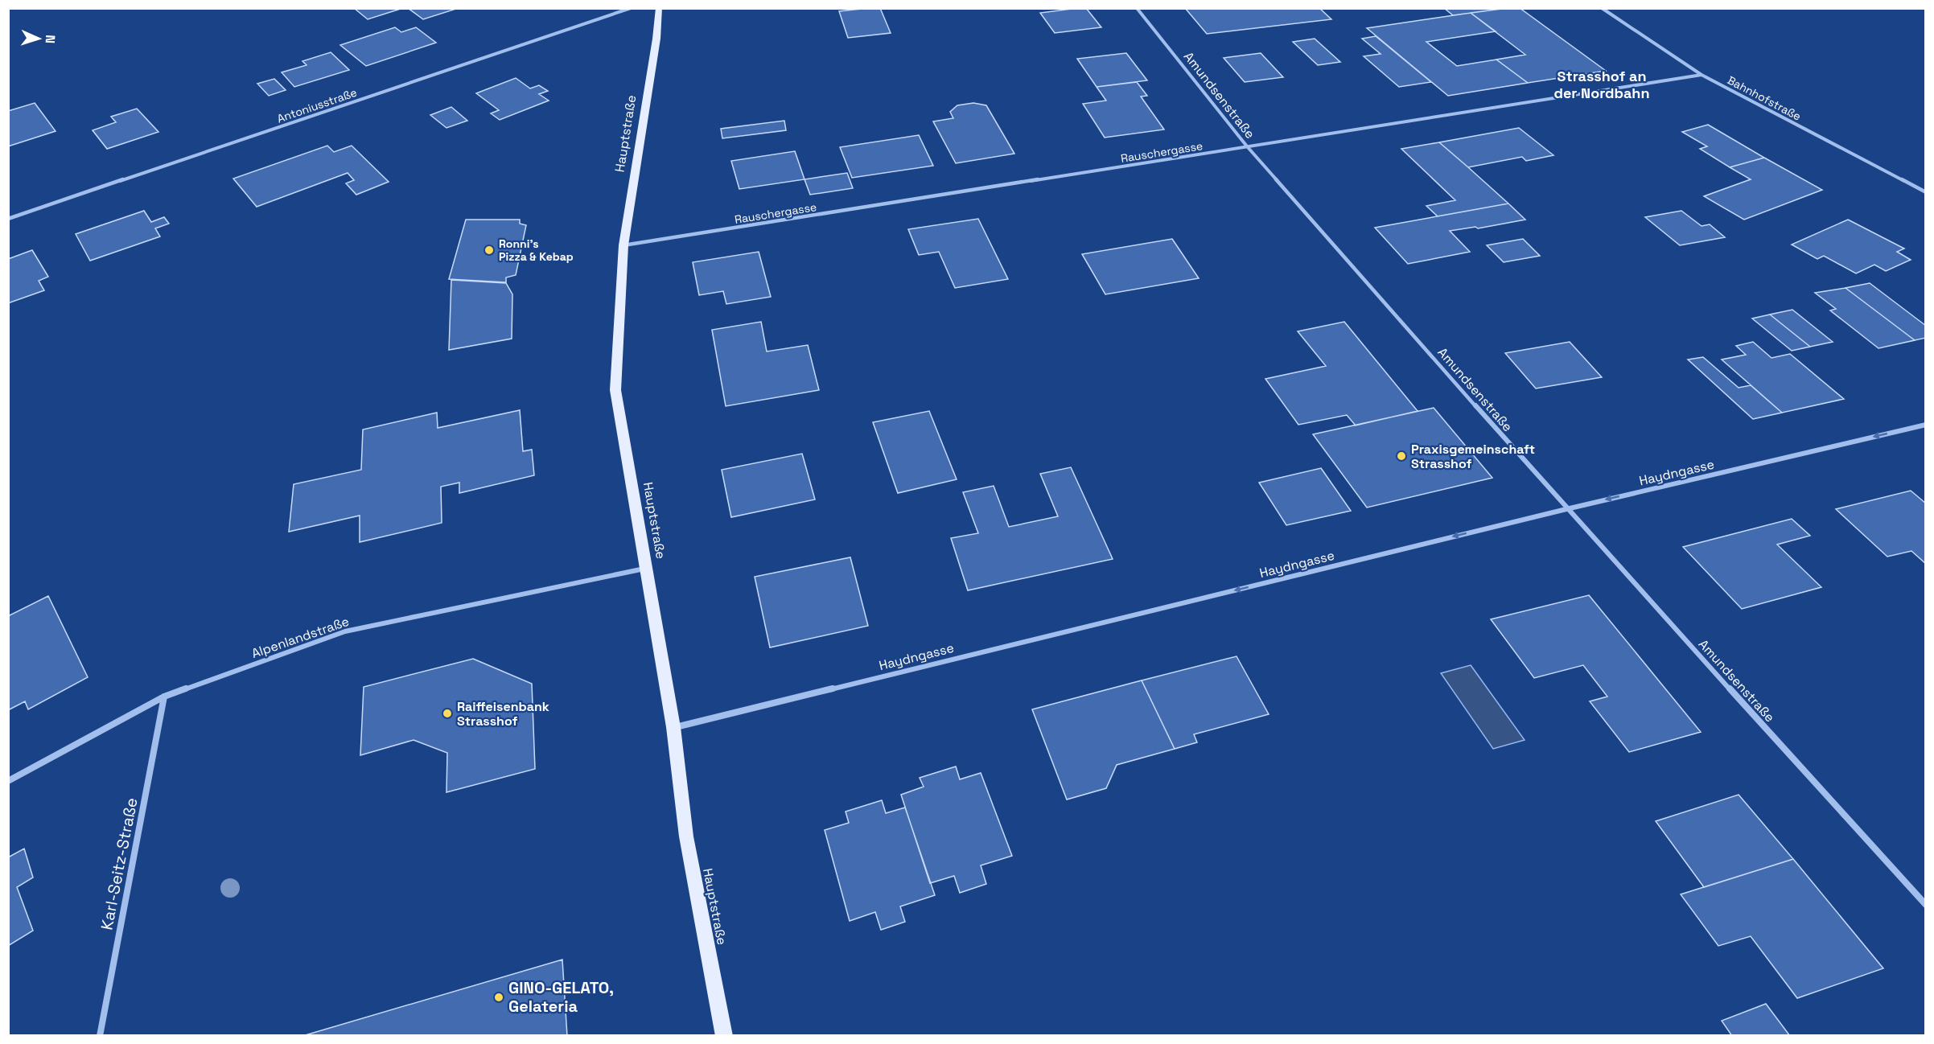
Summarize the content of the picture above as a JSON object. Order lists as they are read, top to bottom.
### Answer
{
  "streets": {
    "main road": ["Hauptstraße"],
    "street": [
      "Amundsenstraße",
      "Bahnhofstraße",
      "Antoniusstraße",
      "Rauschergasse",
      "Haydngasse",
      "Alpenlandstraße",
      "Karl-Seitz-Straße"
    ]
  },
  "crossings": [
    ["Amundsenstraße", "Rauschergasse"],
    ["Amundsenstraße", "Haydngasse"],
    ["Bahnhofstraße", "Rauschergasse"],
    ["Hauptstraße", "Rauschergasse"],
    ["Hauptstraße", "Haydngasse"],
    ["Hauptstraße", "Alpenlandstraße"],
    ["Alpenlandstraße", "Karl-Seitz-Straße"]
  ],
  "one_way": ["Haydngasse"],
  "districts": ["Strasshof an der Nordbahn"],
  "places": [
    "Ronni's Pizza & Kebap",
    "Praxisgemeinschaft Strasshof",
    "Raiffeisenbank Strasshof",
    "GINO-GELATO, Gelateria"
  ],
  "north": "right"
}
